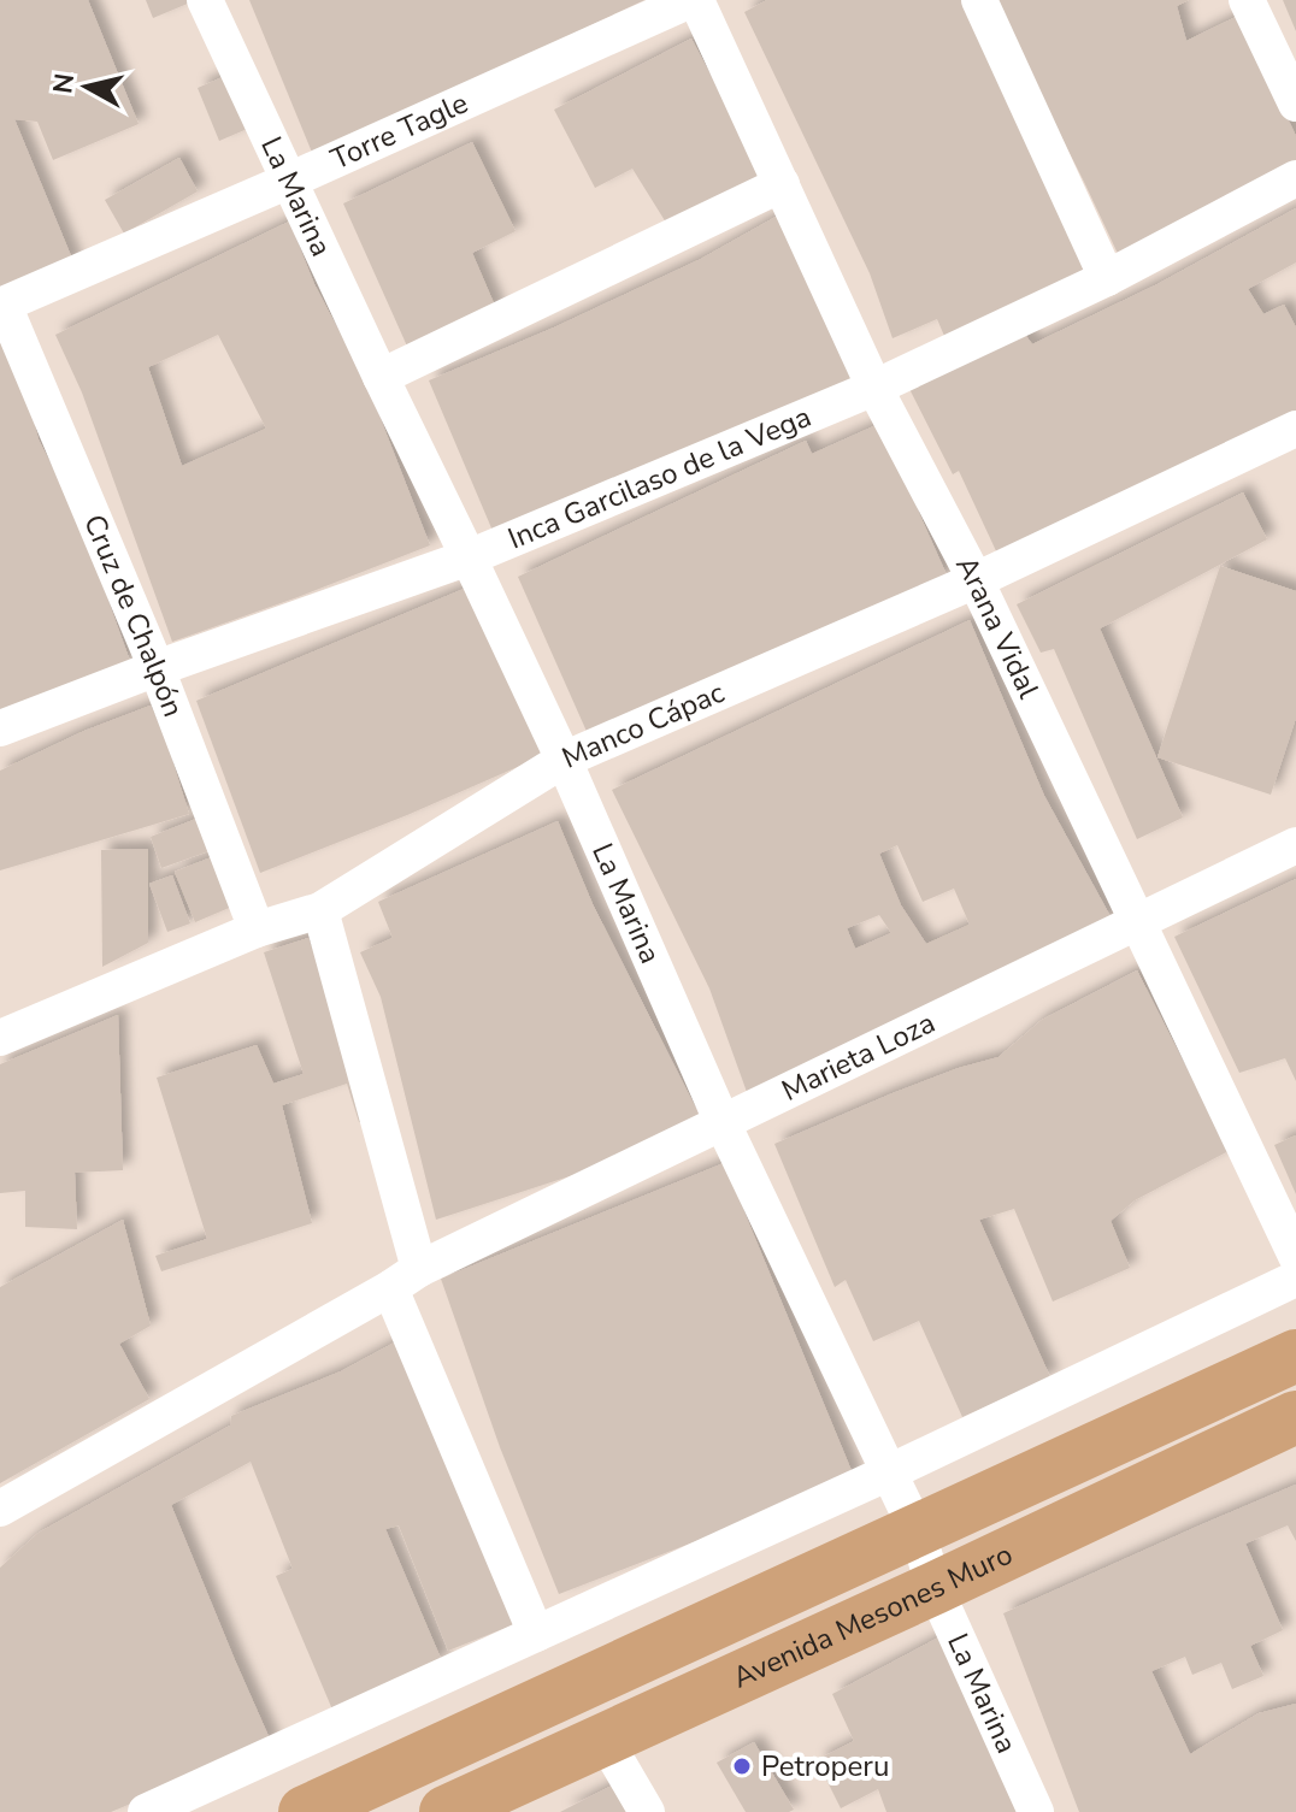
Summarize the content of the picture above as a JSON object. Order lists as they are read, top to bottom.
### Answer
{
  "streets": {
    "highway": ["Avenida Mesones Muro"],
    "street": [
      "Torre Tagle",
      "La Marina",
      "Inca Garcilaso de la Vega",
      "Cruz de Chalpón",
      "Arana Vidal",
      "Manco Cápac",
      "Marieta Loza"
    ]
  },
  "crossings": [
    ["Torre Tagle", "La Marina"],
    ["Torre Tagle", "Cruz de Chalpón"],
    ["Torre Tagle", "Arana Vidal"],
    ["La Marina", "Inca Garcilaso de la Vega"],
    ["La Marina", "Manco Cápac"],
    ["La Marina", "Marieta Loza"],
    ["La Marina", "Avenida Mesones Muro"],
    ["Inca Garcilaso de la Vega", "Cruz de Chalpón"],
    ["Inca Garcilaso de la Vega", "Arana Vidal"],
    ["Cruz de Chalpón", "Manco Cápac"],
    ["Arana Vidal", "Manco Cápac"],
    ["Arana Vidal", "Marieta Loza"]
  ],
  "places": ["Petroperu"],
  "north": "left"
}
